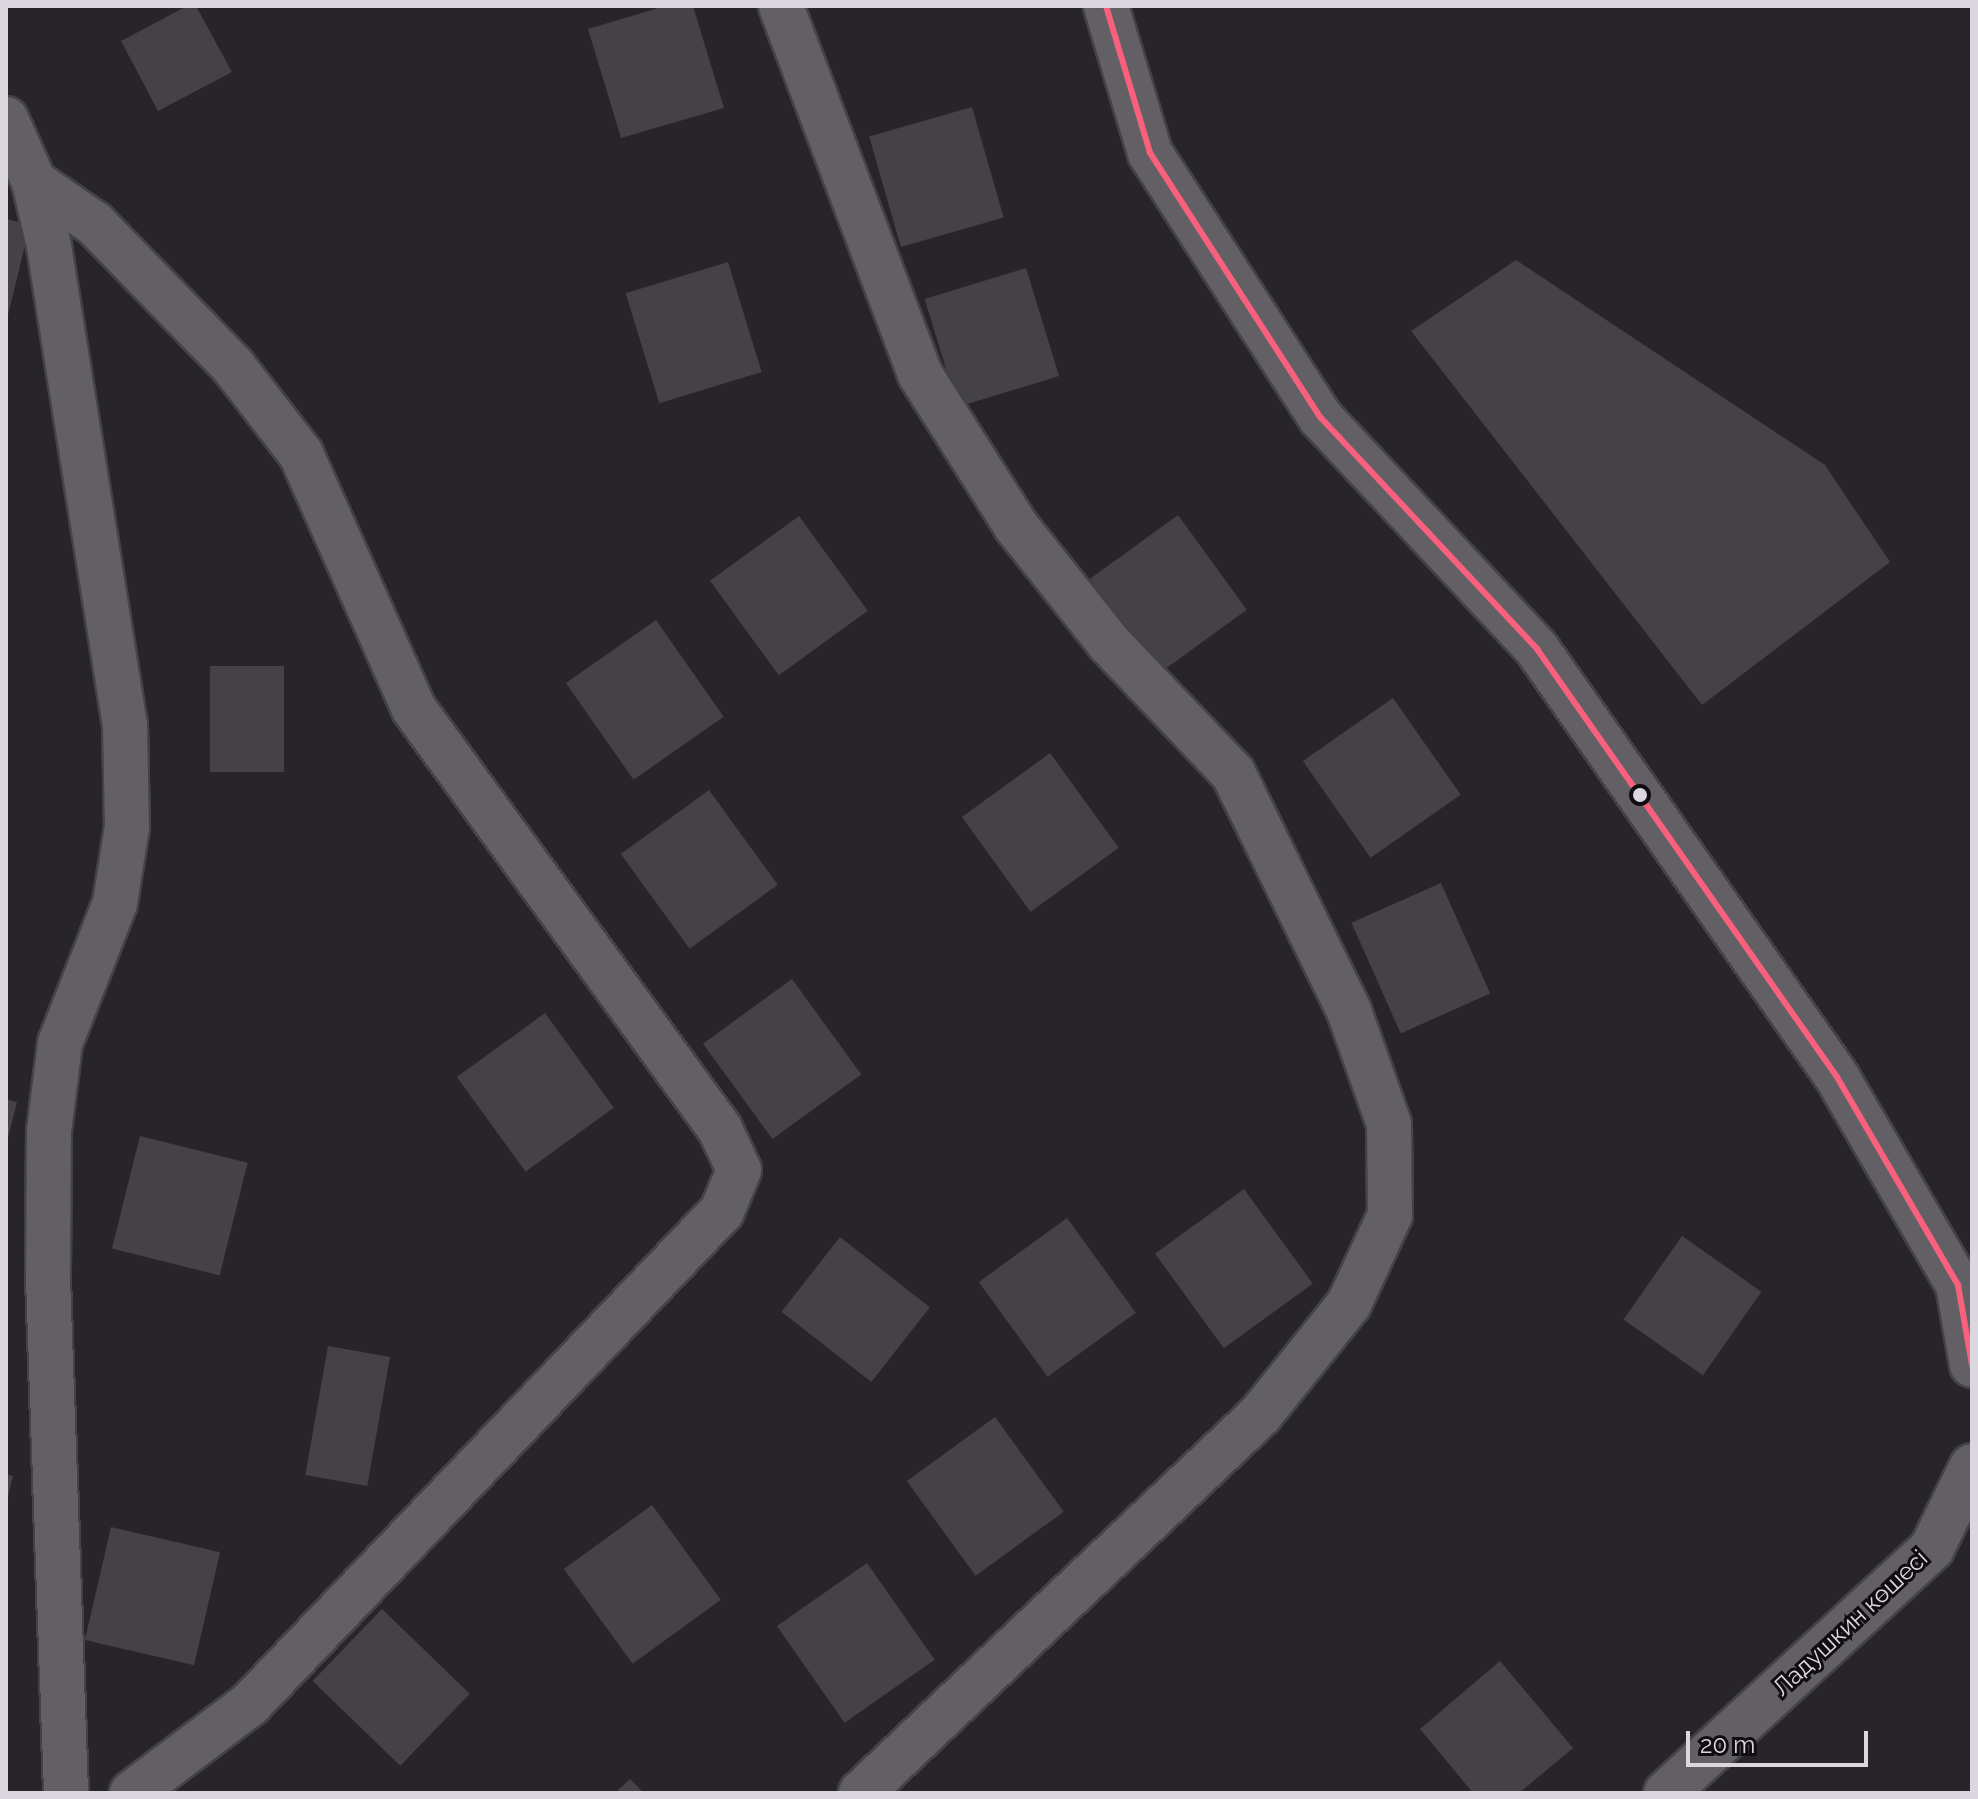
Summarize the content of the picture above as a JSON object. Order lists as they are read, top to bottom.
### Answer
{
  "streets": {
    "street": ["Ладушкин көшесі"]
  },
  "scale_bar": "20 m"
}
